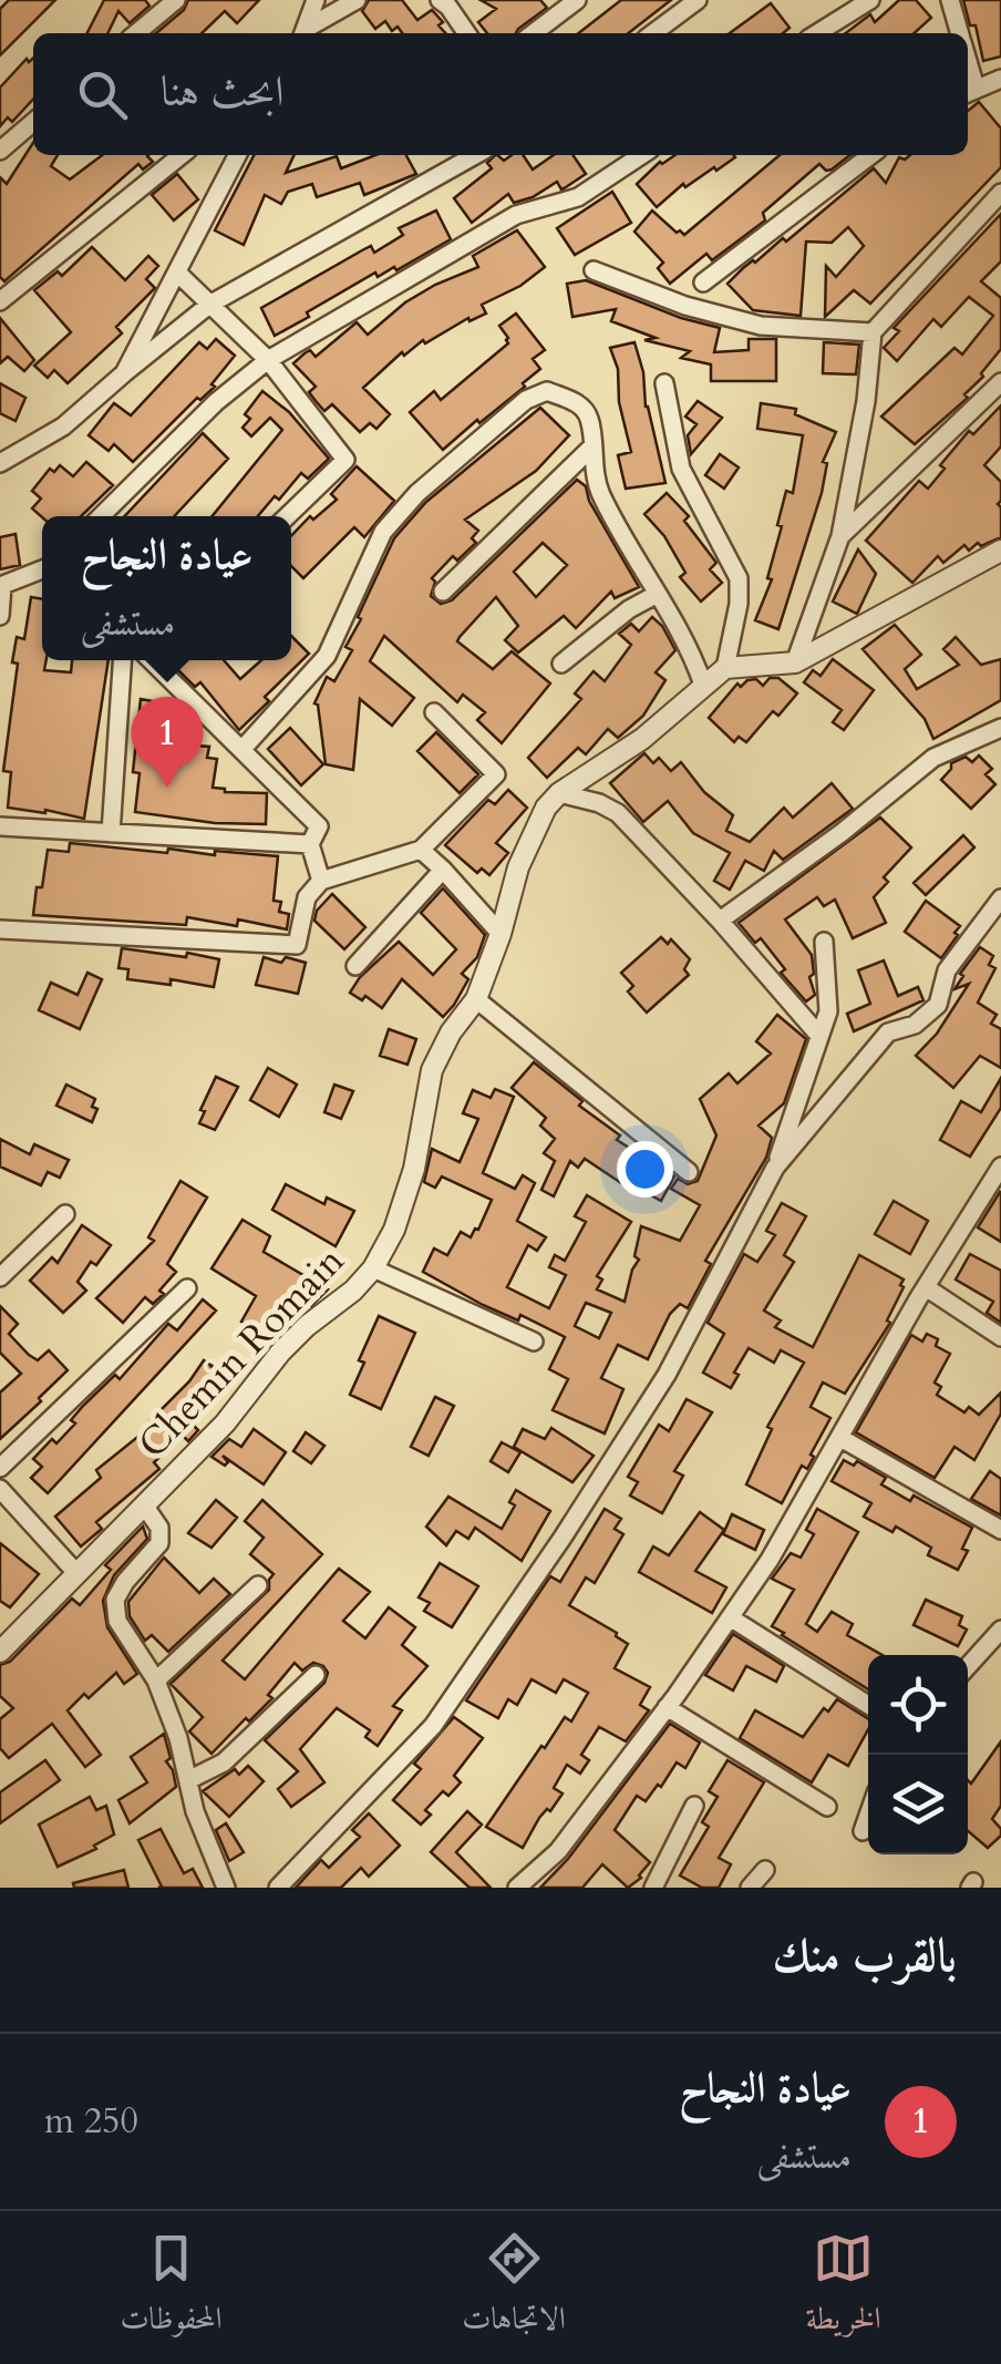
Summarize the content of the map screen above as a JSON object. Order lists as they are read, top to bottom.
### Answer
{
  "streets": {
    "street": ["Chemin Romain"]
  },
  "page": {
    "search": "ابحث هنا",
    "popup": ["عيادة النجاح", "مستشفى"],
    "pins": "1",
    "heading": "بالقرب منك",
    "list": [
      {
        "mark": "1",
        "name": "عيادة النجاح",
        "note": "مستشفى",
        "value": "250 m"
      }
    ],
    "nav": ["الخريطة", "الاتجاهات", "المحفوظات"]
  }
}
